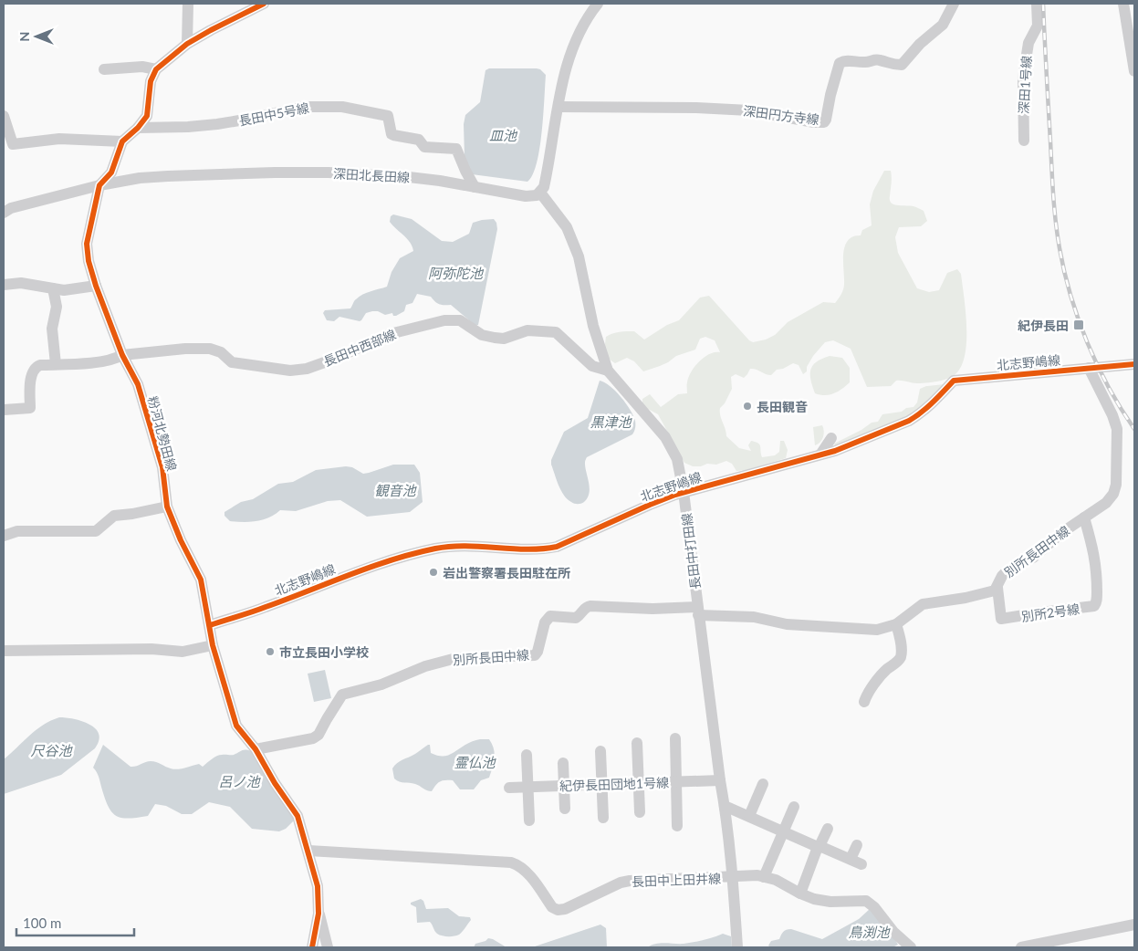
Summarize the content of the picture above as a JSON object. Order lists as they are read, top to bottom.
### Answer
{
  "streets": {
    "street": [
      "深田1号線",
      "長田中5号線",
      "深田円方寺線",
      "深田北長田線",
      "長田中西部線",
      "北志野嶋線",
      "粉河北勢田線",
      "長田中打田線",
      "別所長田中線",
      "別所2号線",
      "紀伊長田団地1号線",
      "長田中上田井線"
    ]
  },
  "crossings": [
    ["長田中5号線", "深田北長田線"],
    ["長田中5号線", "粉河北勢田線"],
    ["深田北長田線", "粉河北勢田線"],
    ["深田北長田線", "長田中打田線"],
    ["長田中西部線", "粉河北勢田線"],
    ["長田中西部線", "長田中打田線"],
    ["北志野嶋線", "粉河北勢田線"],
    ["北志野嶋線", "長田中打田線"],
    ["北志野嶋線", "別所長田中線"],
    ["粉河北勢田線", "別所長田中線"],
    ["粉河北勢田線", "長田中上田井線"],
    ["長田中打田線", "別所長田中線"],
    ["長田中打田線", "紀伊長田団地1号線"],
    ["長田中打田線", "長田中上田井線"],
    ["別所長田中線", "別所2号線"]
  ],
  "water": [
    "皿池",
    "阿弥陀池",
    "黒津池",
    "観音池",
    "尺谷池",
    "霊仏池",
    "呂ノ池",
    "鳥渕池"
  ],
  "places": {
    "transit": ["紀伊長田"],
    "other": ["長田観音", "岩出警察署長田駐在所", "市立長田小学校"]
  },
  "scale_bar": "100 m",
  "north": "left"
}
